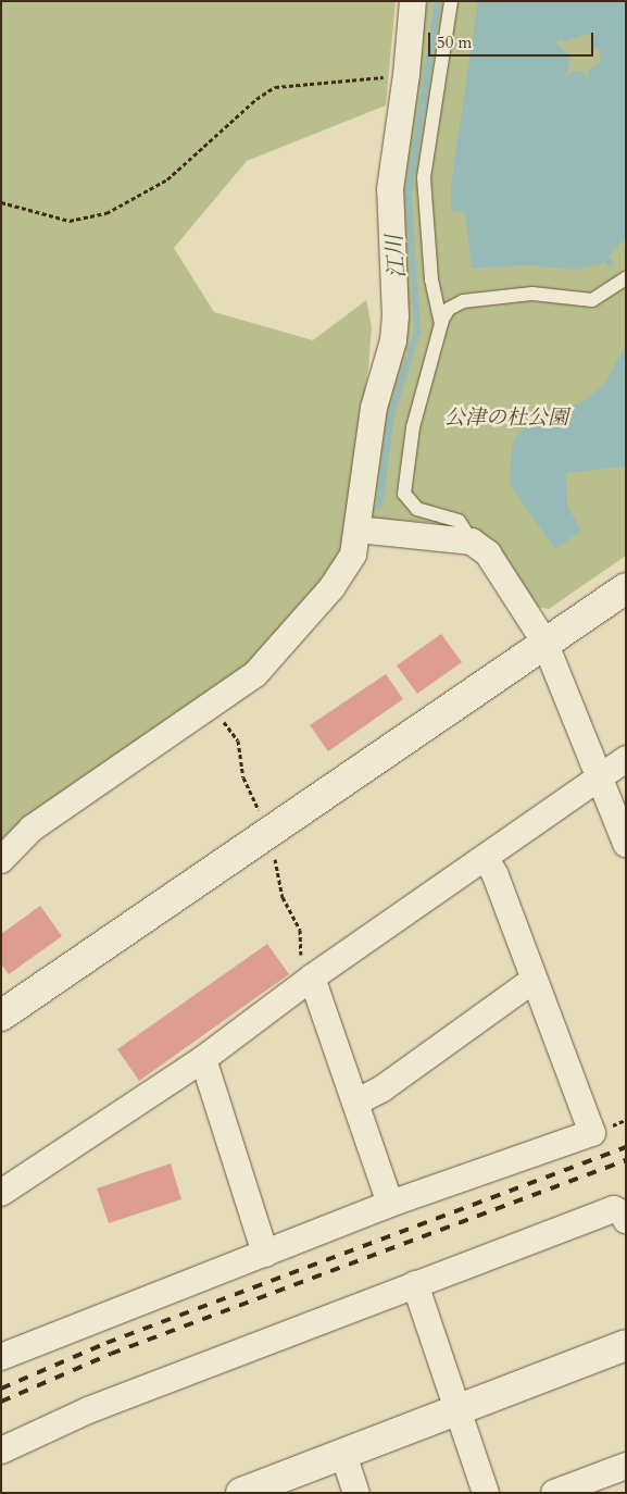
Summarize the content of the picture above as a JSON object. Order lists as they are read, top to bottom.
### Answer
{
  "water": ["江川"],
  "parks": ["公津の杜公園"],
  "scale_bar": "50 m"
}
